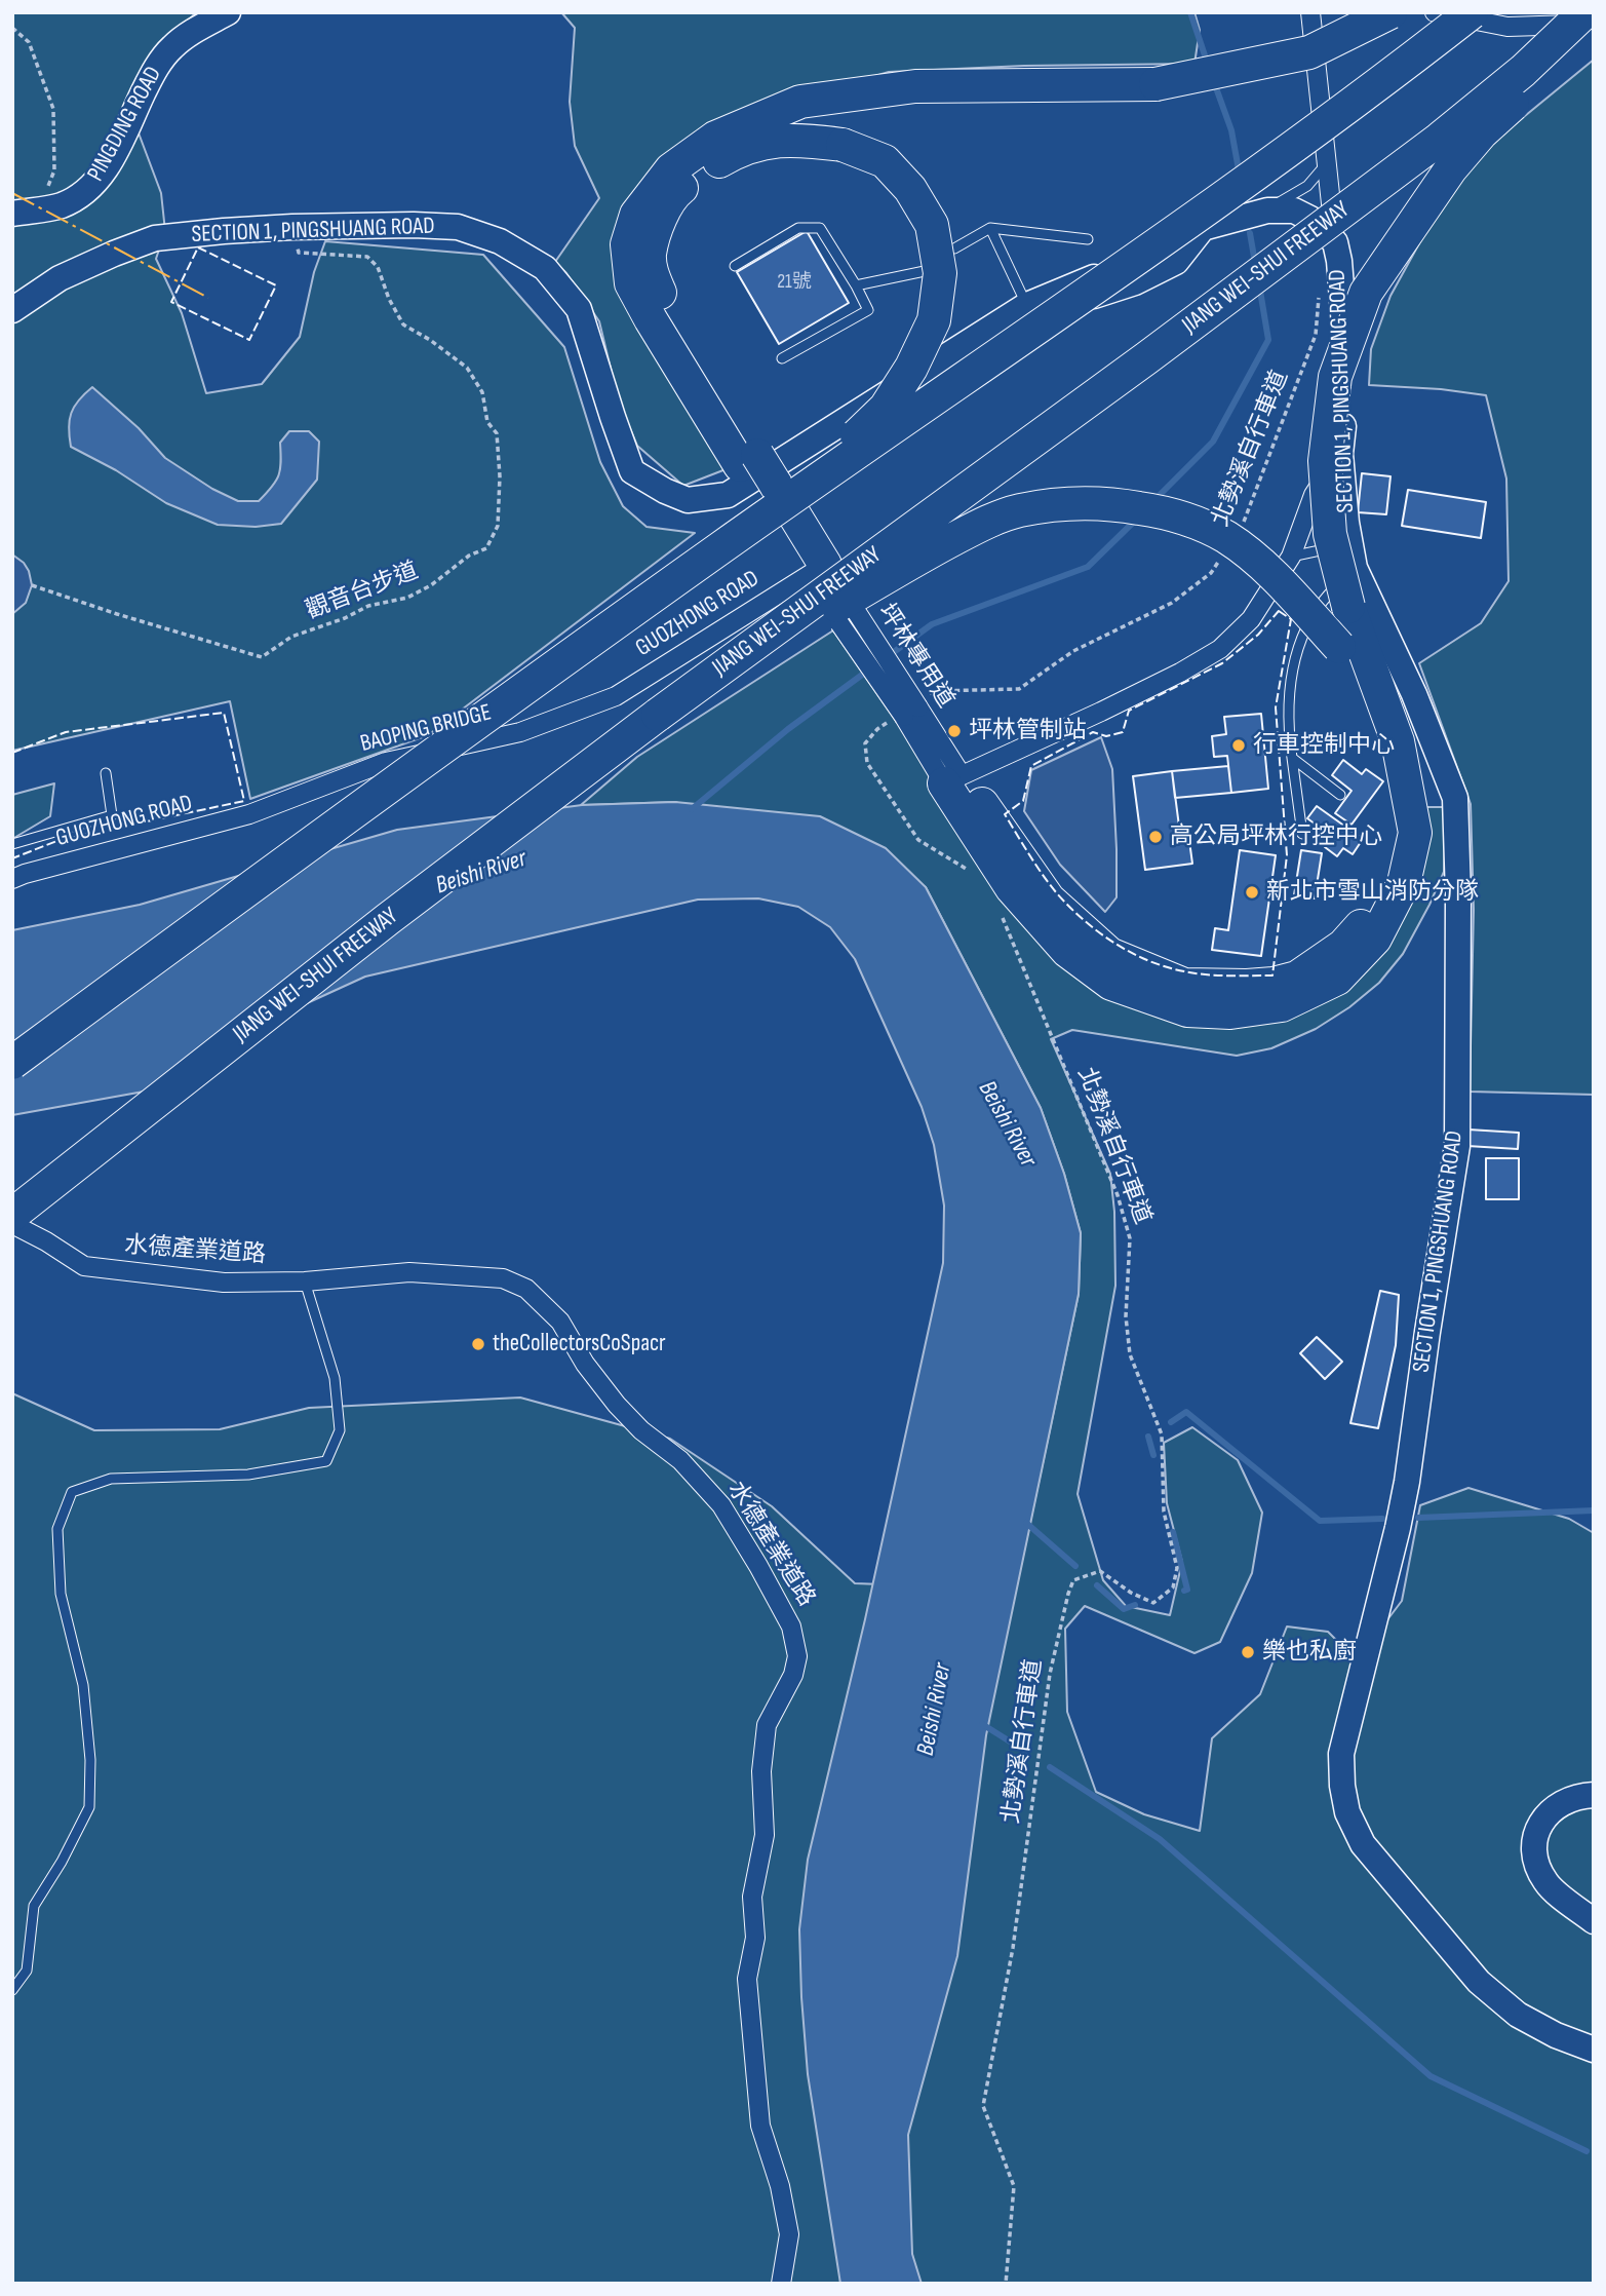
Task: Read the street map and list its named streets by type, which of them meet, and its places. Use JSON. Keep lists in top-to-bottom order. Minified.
{"streets":{"highway":["JIANG WEI-SHUI FREEWAY"],"street":["PINGDING ROAD","SECTION 1, PINGSHUANG ROAD","GUOZHONG ROAD","坪林專用道","BAOPING BRIDGE","水德產業道路"],"path":["北勢溪自行車道","觀音台步道"]},"crossings":[["SECTION 1, PINGSHUANG ROAD","觀音台步道"],["北勢溪自行車道","坪林專用道"],["GUOZHONG ROAD","坪林專用道"],["GUOZHONG ROAD","BAOPING BRIDGE"]],"water":["Beishi River"],"places":["坪林管制站","行車控制中心","高公局坪林行控中心","新北市雪山消防分隊","theCollectorsCoSpacr","樂也私廚"],"house_numbers":["21號"]}
